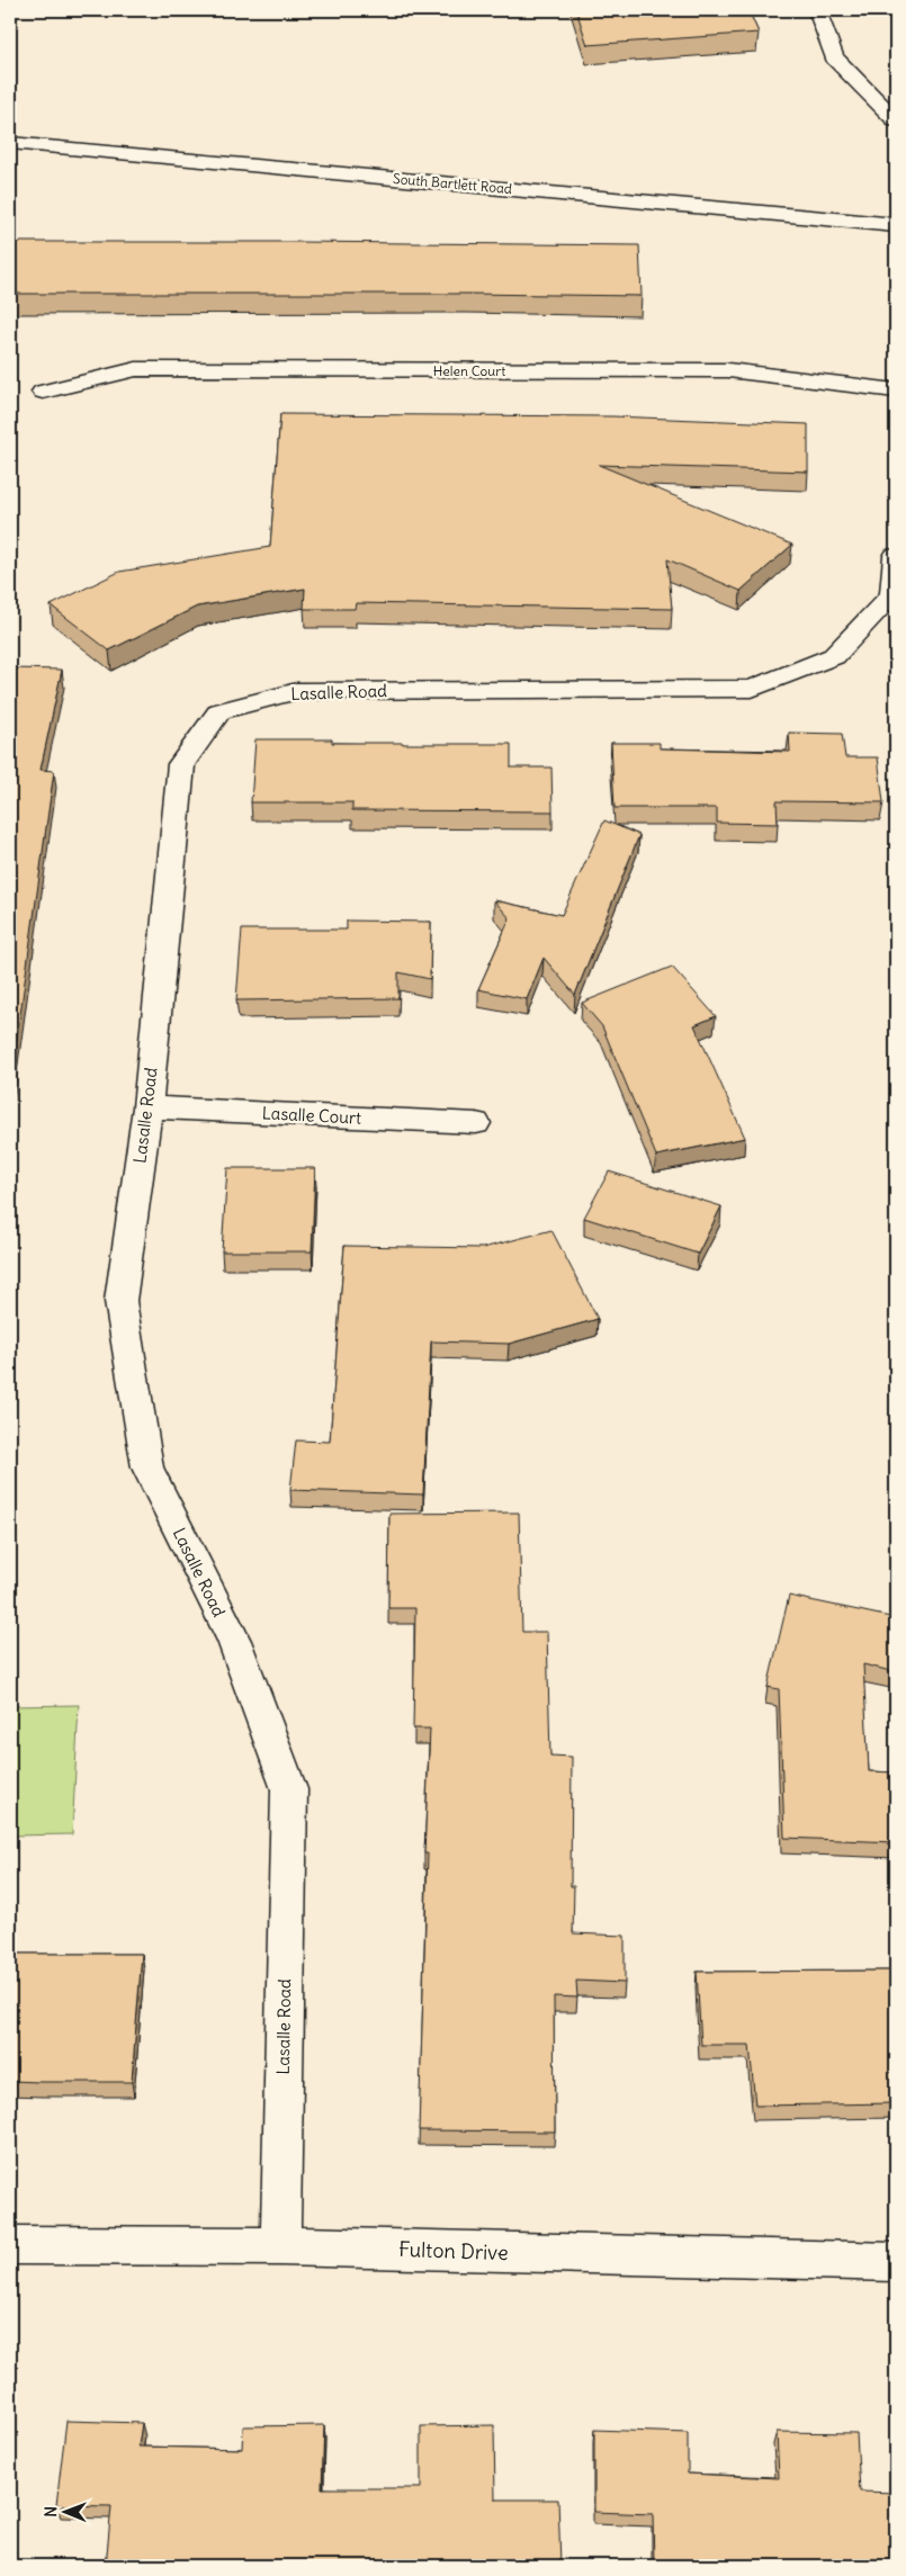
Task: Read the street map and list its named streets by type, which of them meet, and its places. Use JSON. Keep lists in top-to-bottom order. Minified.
{"streets":{"street":["South Bartlett Road","Helen Court","Lasalle Road","Lasalle Court","Fulton Drive"]},"crossings":[["Lasalle Road","Lasalle Court"],["Lasalle Road","Fulton Drive"]],"north":"left"}
